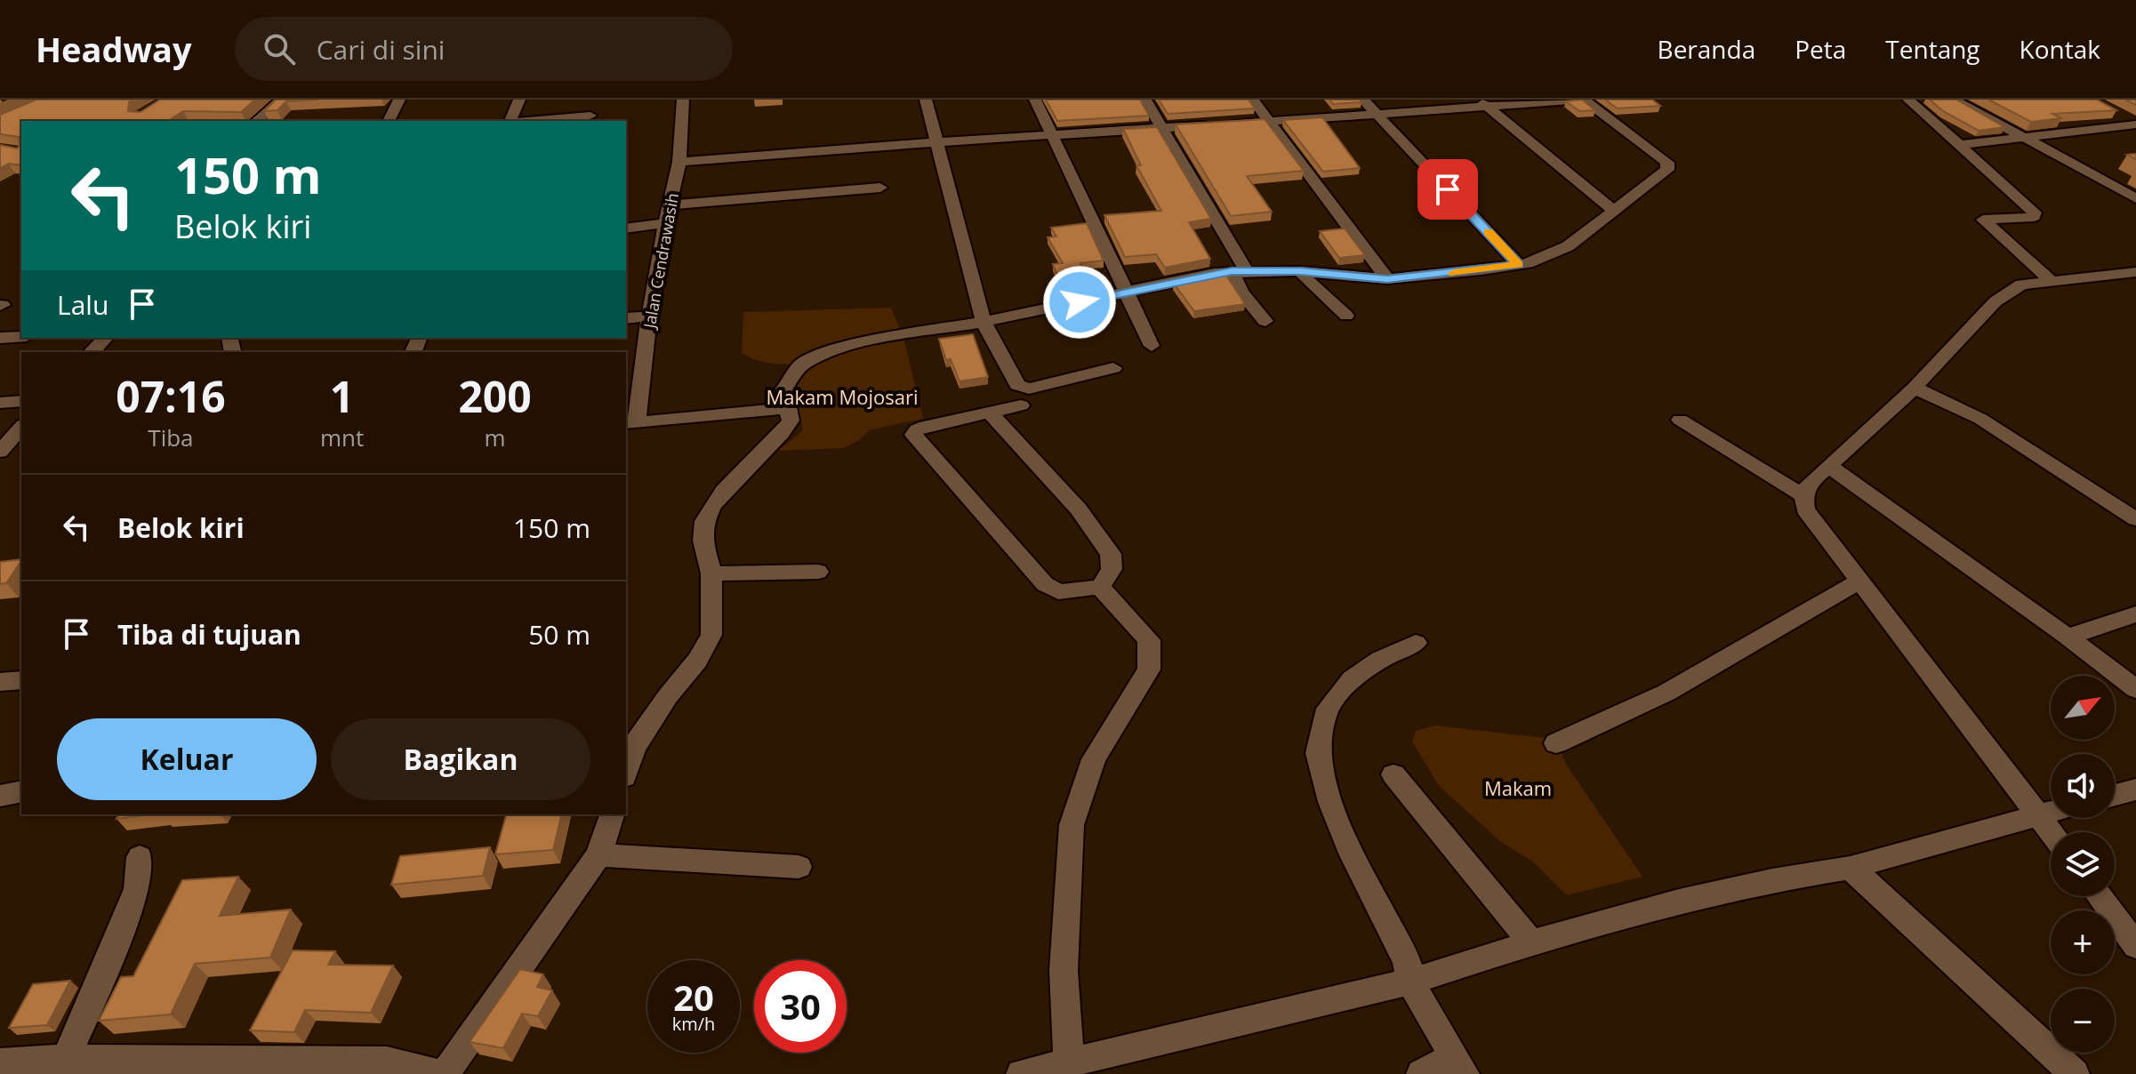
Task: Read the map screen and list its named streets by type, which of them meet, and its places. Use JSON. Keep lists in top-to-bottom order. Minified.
{"streets":{"street":["Jalan Cendrawasih"]},"parks":["Makam Mojosari","Makam"],"north":"top right","page":{"header":"Headway","search":"Cari di sini","nav":["Beranda","Peta","Tentang","Kontak"],"turn":["150 m","Belok kiri"],"then":"Lalu","eta":["07:16","Tiba","1","mnt","200","m"],"list":[{"name":"Belok kiri","value":"150 m"},{"name":"Tiba di tujuan","value":"50 m"}],"map_buttons":["+","−"],"buttons":["Keluar","Bagikan"],"speed":"20 km/h","limit":"30"}}
